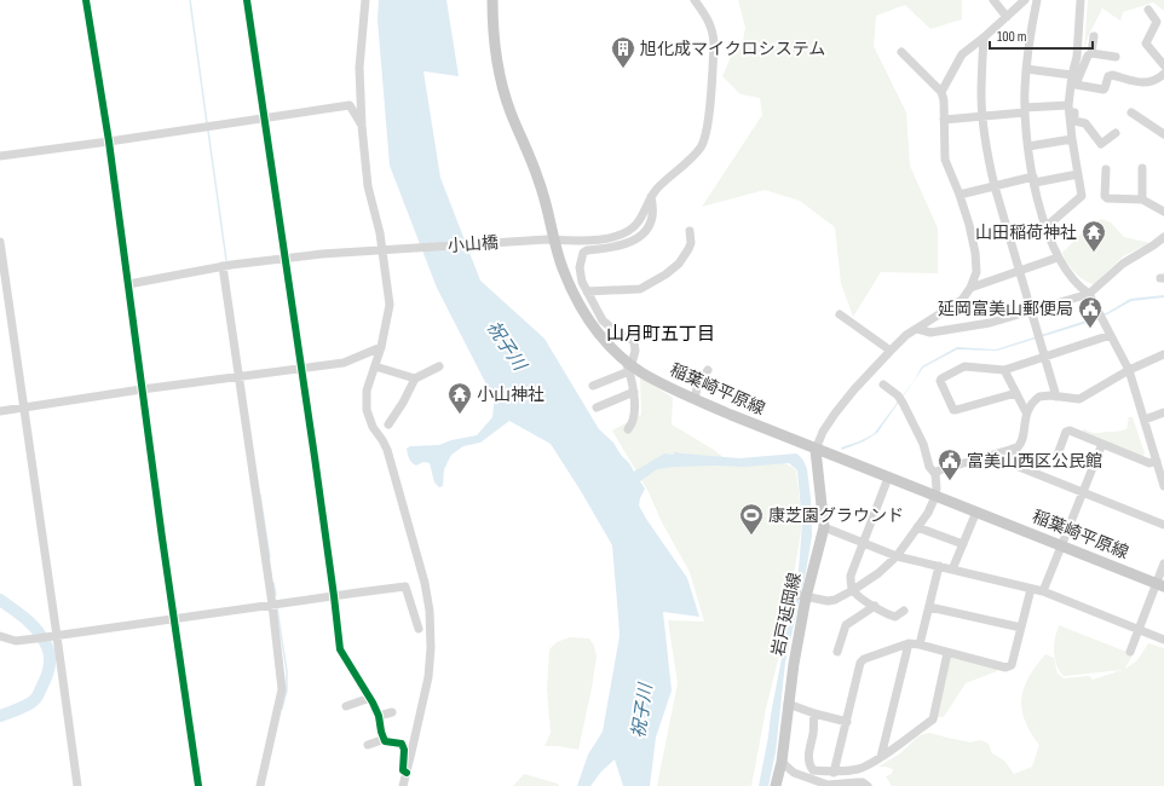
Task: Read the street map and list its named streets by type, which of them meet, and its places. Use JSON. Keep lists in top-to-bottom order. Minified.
{"streets":{"main road":["稲葉崎平原線","岩戸延岡線"],"street":["小山橋"]},"crossings":[["小山橋","稲葉崎平原線"],["稲葉崎平原線","岩戸延岡線"]],"districts":["山月町五丁目"],"water":["祝子川"],"places":{"building":["旭化成マイクロシステム"],"temple":["山田稲荷神社","小山神社"],"public building":["延岡富美山郵便局","富美山西区公民館"],"sports":["康芝園グラウンド"]},"scale_bar":"100 m"}
